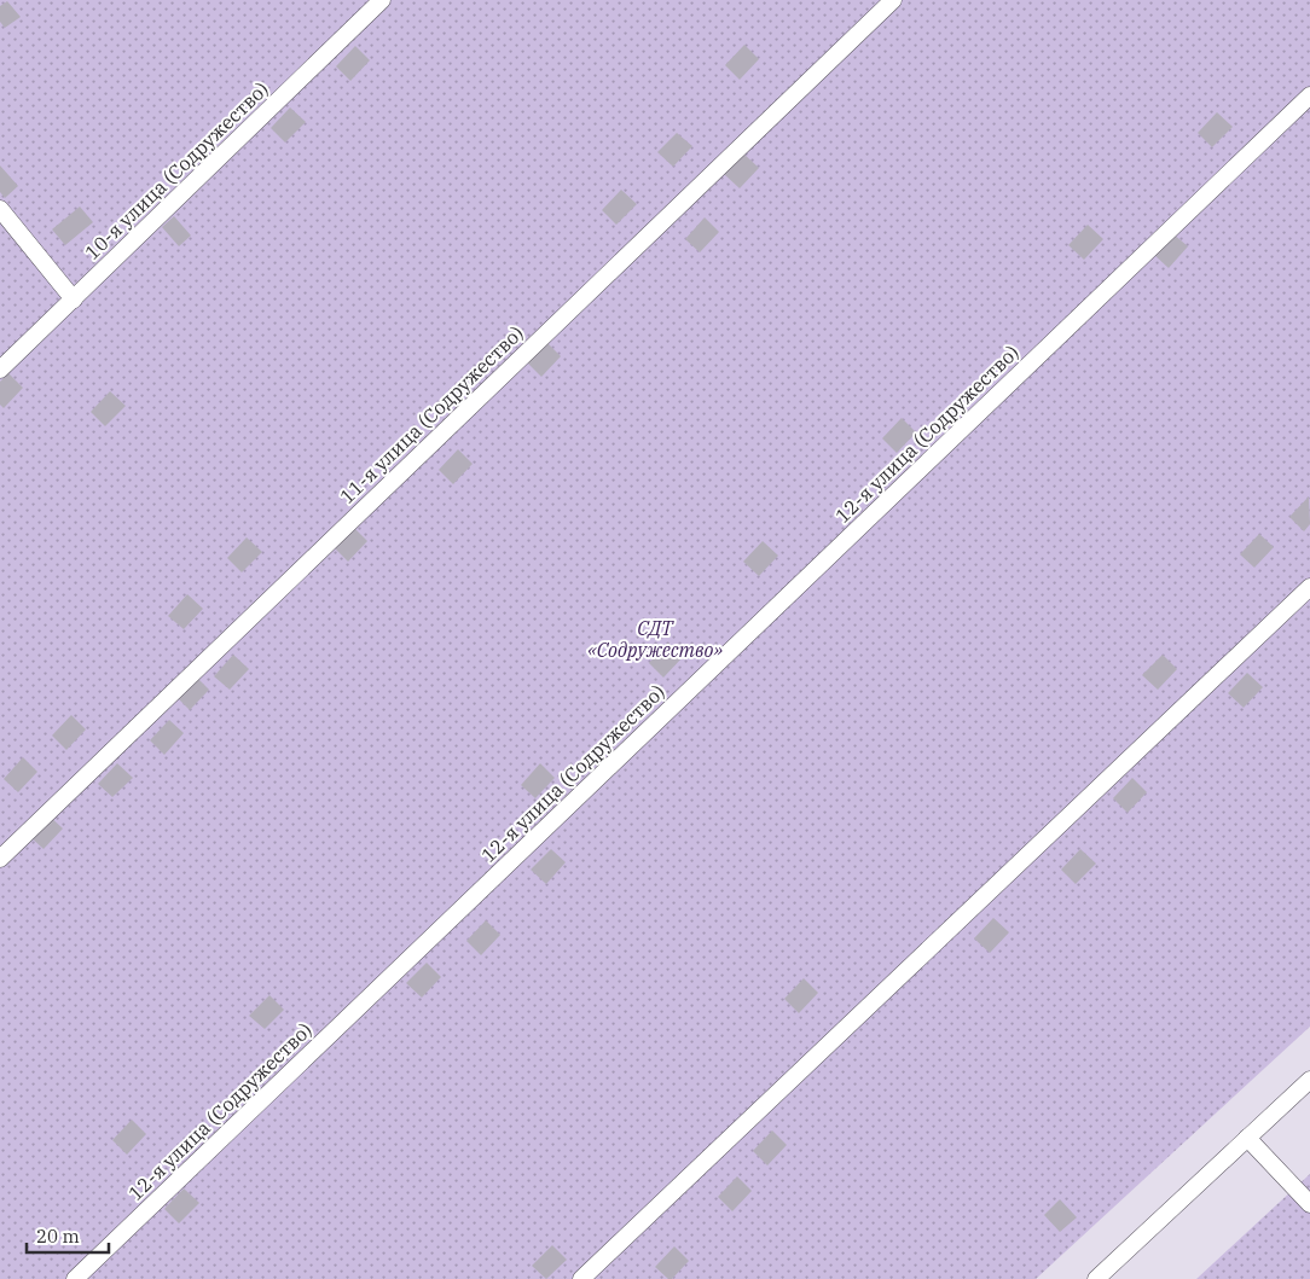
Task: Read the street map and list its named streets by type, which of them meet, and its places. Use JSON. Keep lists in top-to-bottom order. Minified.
{"streets":{"lane":["10-я улица (Содружество)","11-я улица (Содружество)","12-я улица (Содружество)"]},"parks":["СДТ «Содружество»"],"scale_bar":"20 m"}
